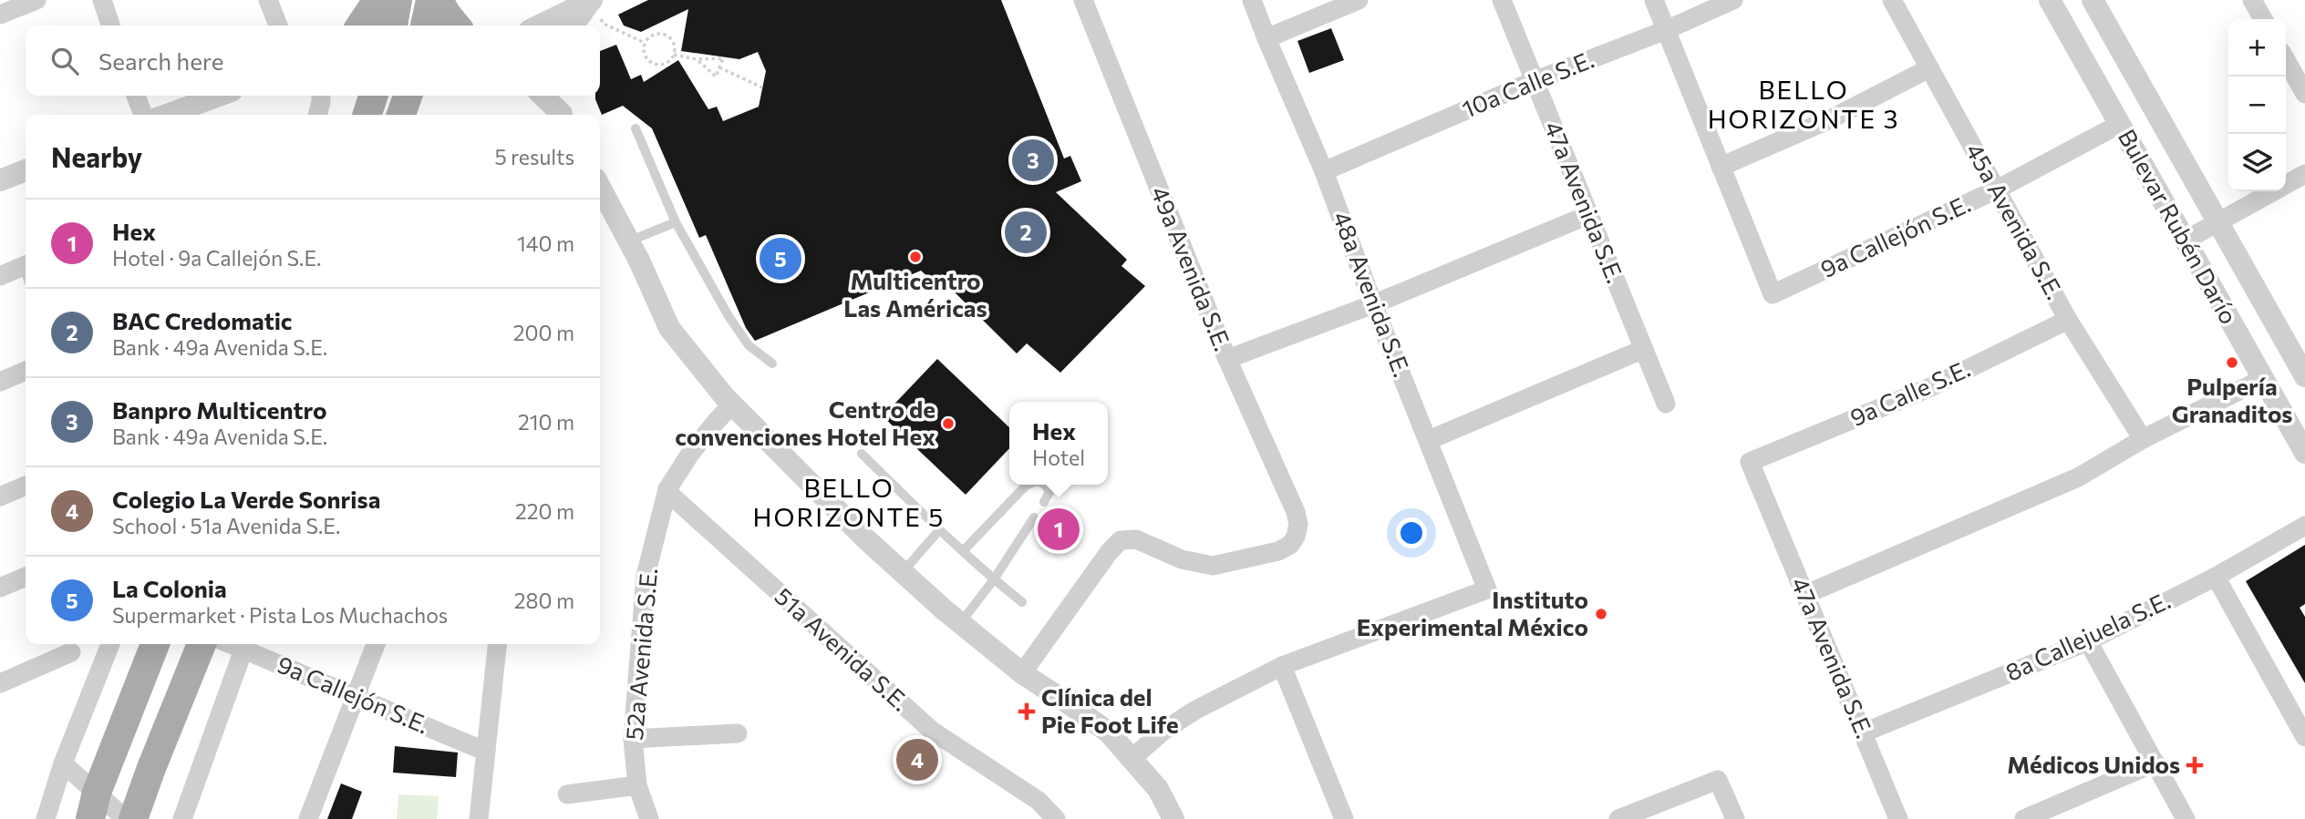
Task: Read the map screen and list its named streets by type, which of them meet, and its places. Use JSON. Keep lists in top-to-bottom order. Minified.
{"streets":{"street":["10a Calle S.E.","47a Avenida S.E.","45a Avenida S.E.","Bulevar Rubén Darío","9a Callejón S.E.","49a Avenida S.E.","48a Avenida S.E.","9a Calle S.E.","8a Callejuela S.E.","51a Avenida S.E.","52a Avenida S.E."]},"crossings":[["10a Calle S.E.","47a Avenida S.E."],["10a Calle S.E.","48a Avenida S.E."],["47a Avenida S.E.","9a Calle S.E."],["47a Avenida S.E.","8a Callejuela S.E."],["45a Avenida S.E.","9a Callejón S.E."],["45a Avenida S.E.","9a Calle S.E."],["Bulevar Rubén Darío","9a Callejón S.E."],["51a Avenida S.E.","52a Avenida S.E."]],"districts":["BELLO HORIZONTE 3","BELLO HORIZONTE 5"],"places":{"other":["Multicentro Las Américas","Pulpería Granaditos","Centro de convenciones Hotel Hex","Instituto Experimental México"],"health":["Clínica del Pie Foot Life","Médicos Unidos"]},"page":{"map_buttons":["+","−"],"search":"Search here","heading":["Nearby","5 results"],"pins":["3","2","5","1","4"],"list":[{"mark":"1","name":"Hex","note":"Hotel · 9a Callejón S.E.","value":"140 m"},{"mark":"2","name":"BAC Credomatic","note":"Bank · 49a Avenida S.E.","value":"200 m"},{"mark":"3","name":"Banpro Multicentro","note":"Bank · 49a Avenida S.E.","value":"210 m"},{"mark":"4","name":"Colegio La Verde Sonrisa","note":"School · 51a Avenida S.E.","value":"220 m"},{"mark":"5","name":"La Colonia","note":"Supermarket · Pista Los Muchachos","value":"280 m"}],"popup":["Hex","Hotel"]}}
